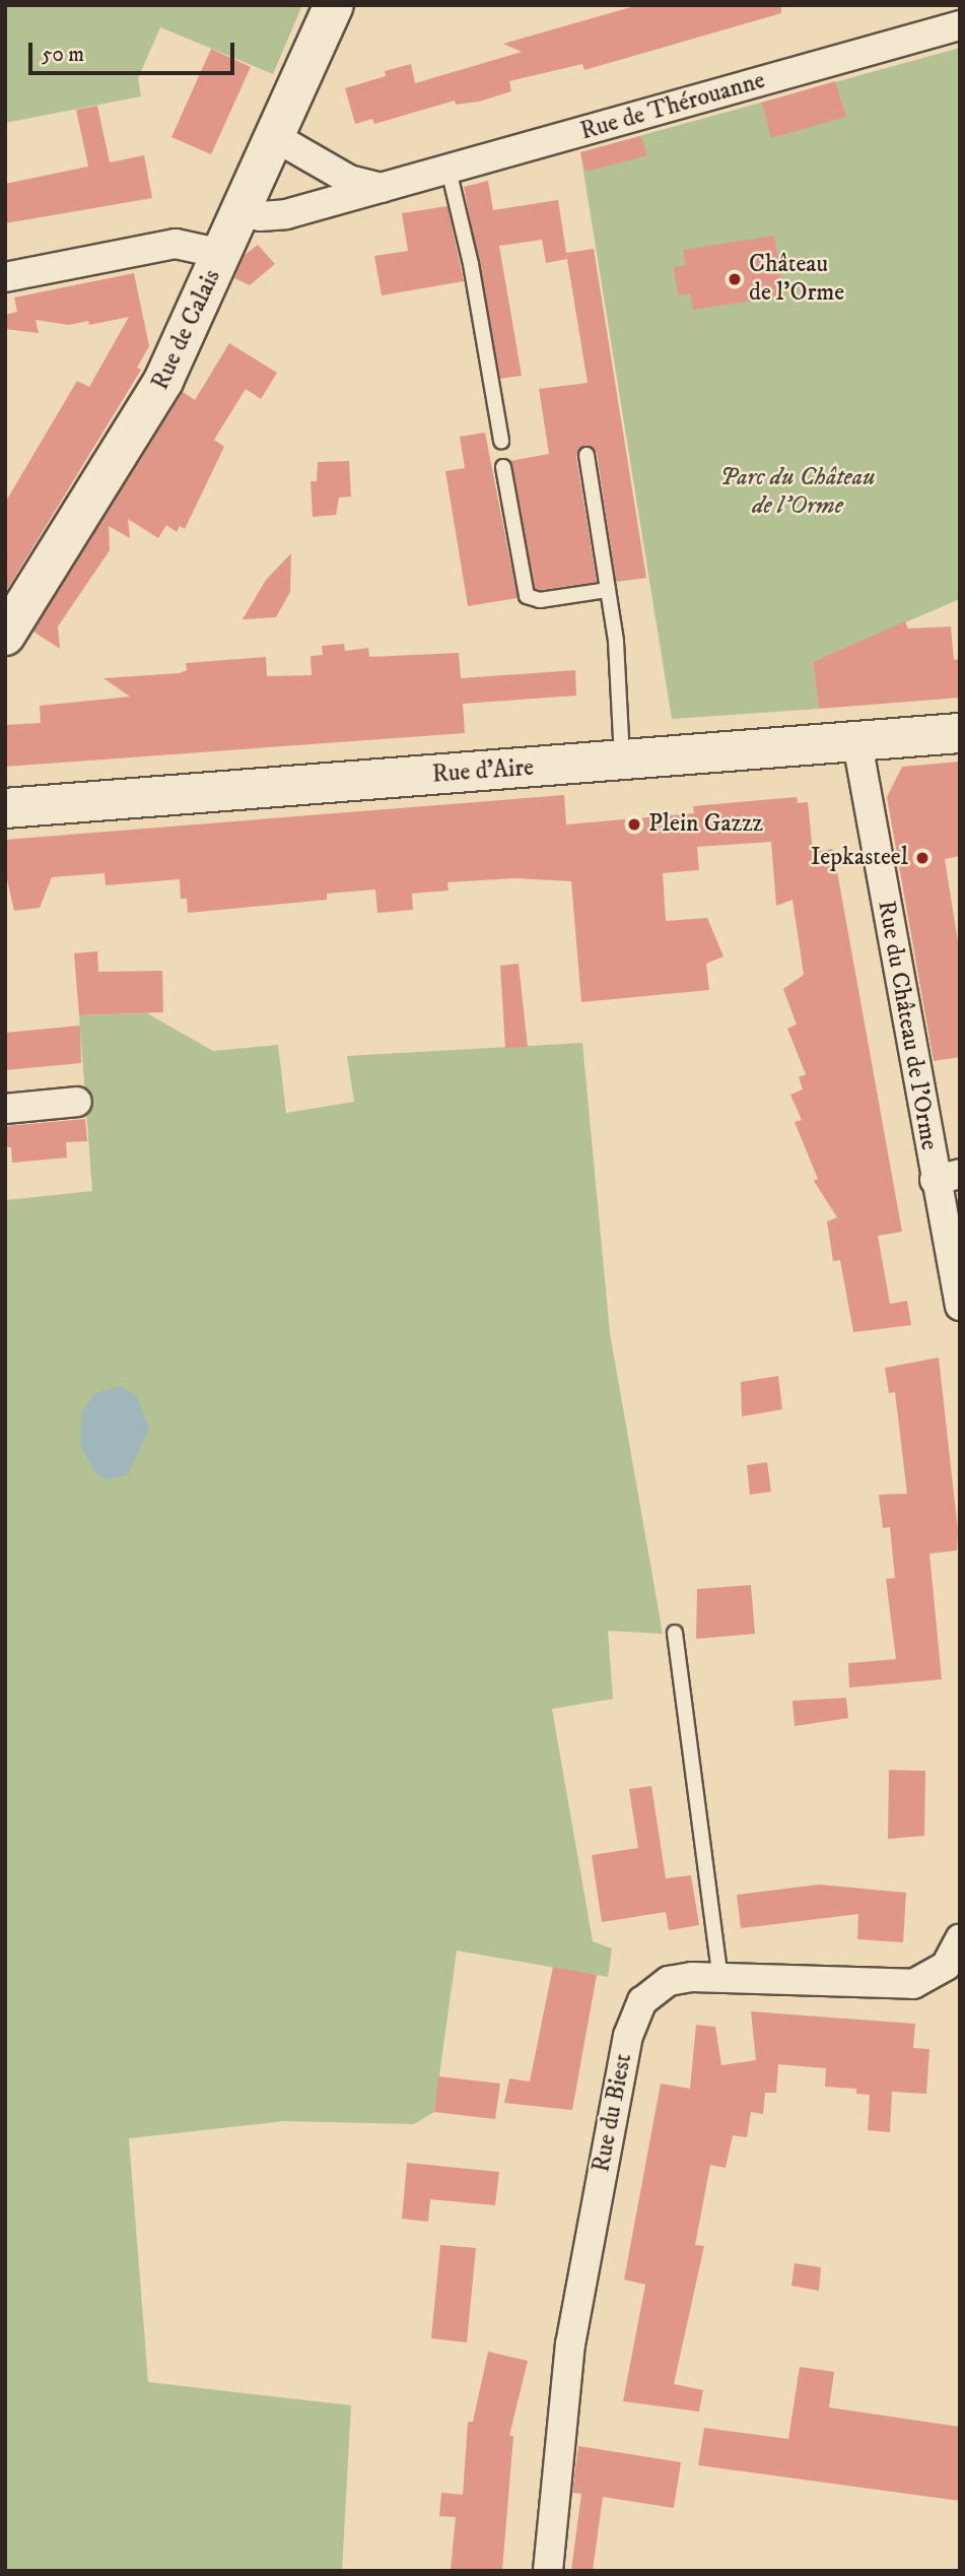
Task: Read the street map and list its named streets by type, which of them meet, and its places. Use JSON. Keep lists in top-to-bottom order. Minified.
{"streets":{"main road":["Rue de Calais","Rue d'Aire"],"street":["Rue de Thérouanne","Rue du Château de l'Orme","Rue du Biest"]},"crossings":[["Rue de Thérouanne","Rue de Calais"],["Rue d'Aire","Rue du Château de l'Orme"]],"parks":["Parc du Château de l'Orme"],"places":["Château de l'Orme","Plein Gazzz","Iepkasteel"],"scale_bar":"50 m"}
